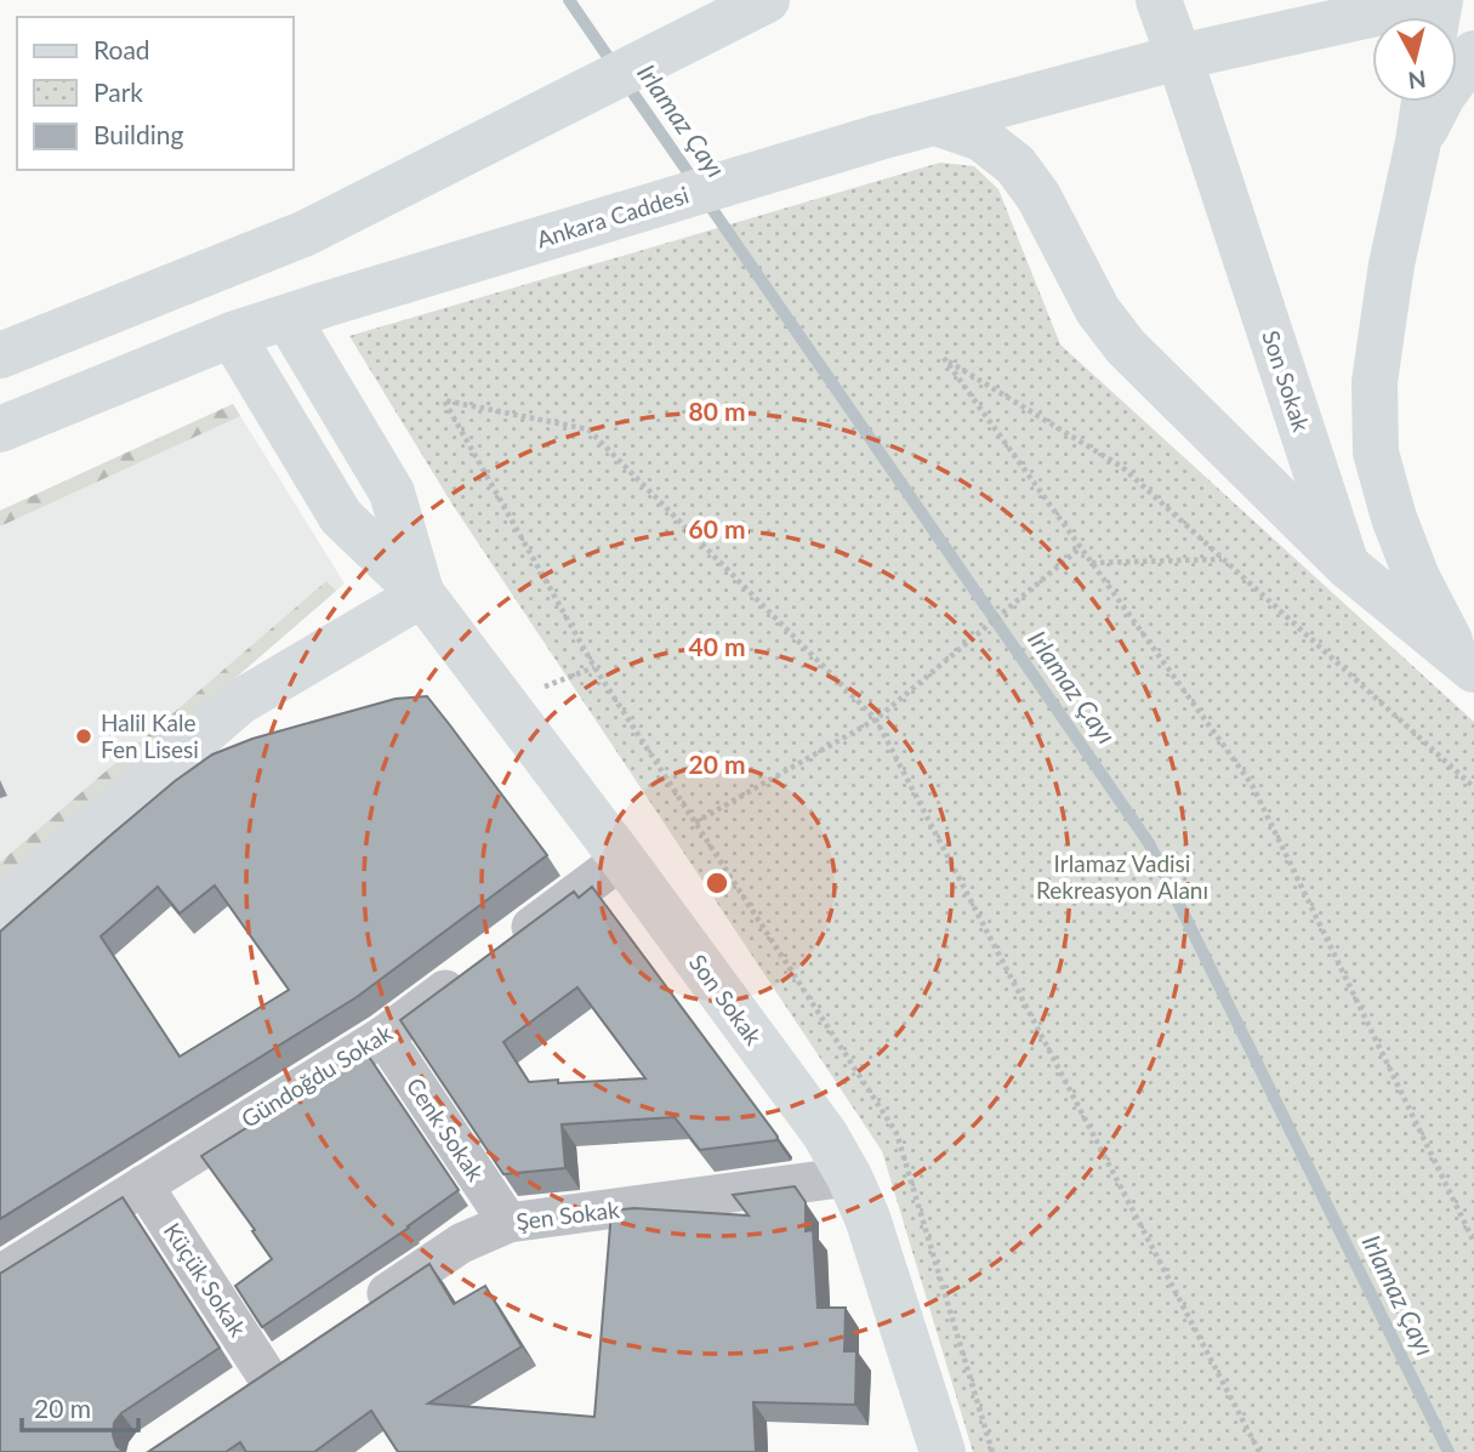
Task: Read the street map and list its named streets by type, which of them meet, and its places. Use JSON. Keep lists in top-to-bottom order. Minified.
{"streets":{"main road":["Ankara Caddesi","Son Sokak"],"street":["Gündoğdu Sokak","Cenk Sokak","Şen Sokak","Küçük Sokak"]},"crossings":[["Ankara Caddesi","Son Sokak"],["Son Sokak","Gündoğdu Sokak"],["Son Sokak","Şen Sokak"],["Gündoğdu Sokak","Cenk Sokak"],["Gündoğdu Sokak","Küçük Sokak"],["Cenk Sokak","Şen Sokak"]],"water":["Irlamaz Çayı"],"parks":["Irlamaz Vadisi Rekreasyon Alanı"],"places":["Halil Kale Fen Lisesi"],"legend":["Road","Park","Building"],"scale_bar":"20 m","north":"bottom","rings":["80 m","60 m","40 m","20 m"]}
